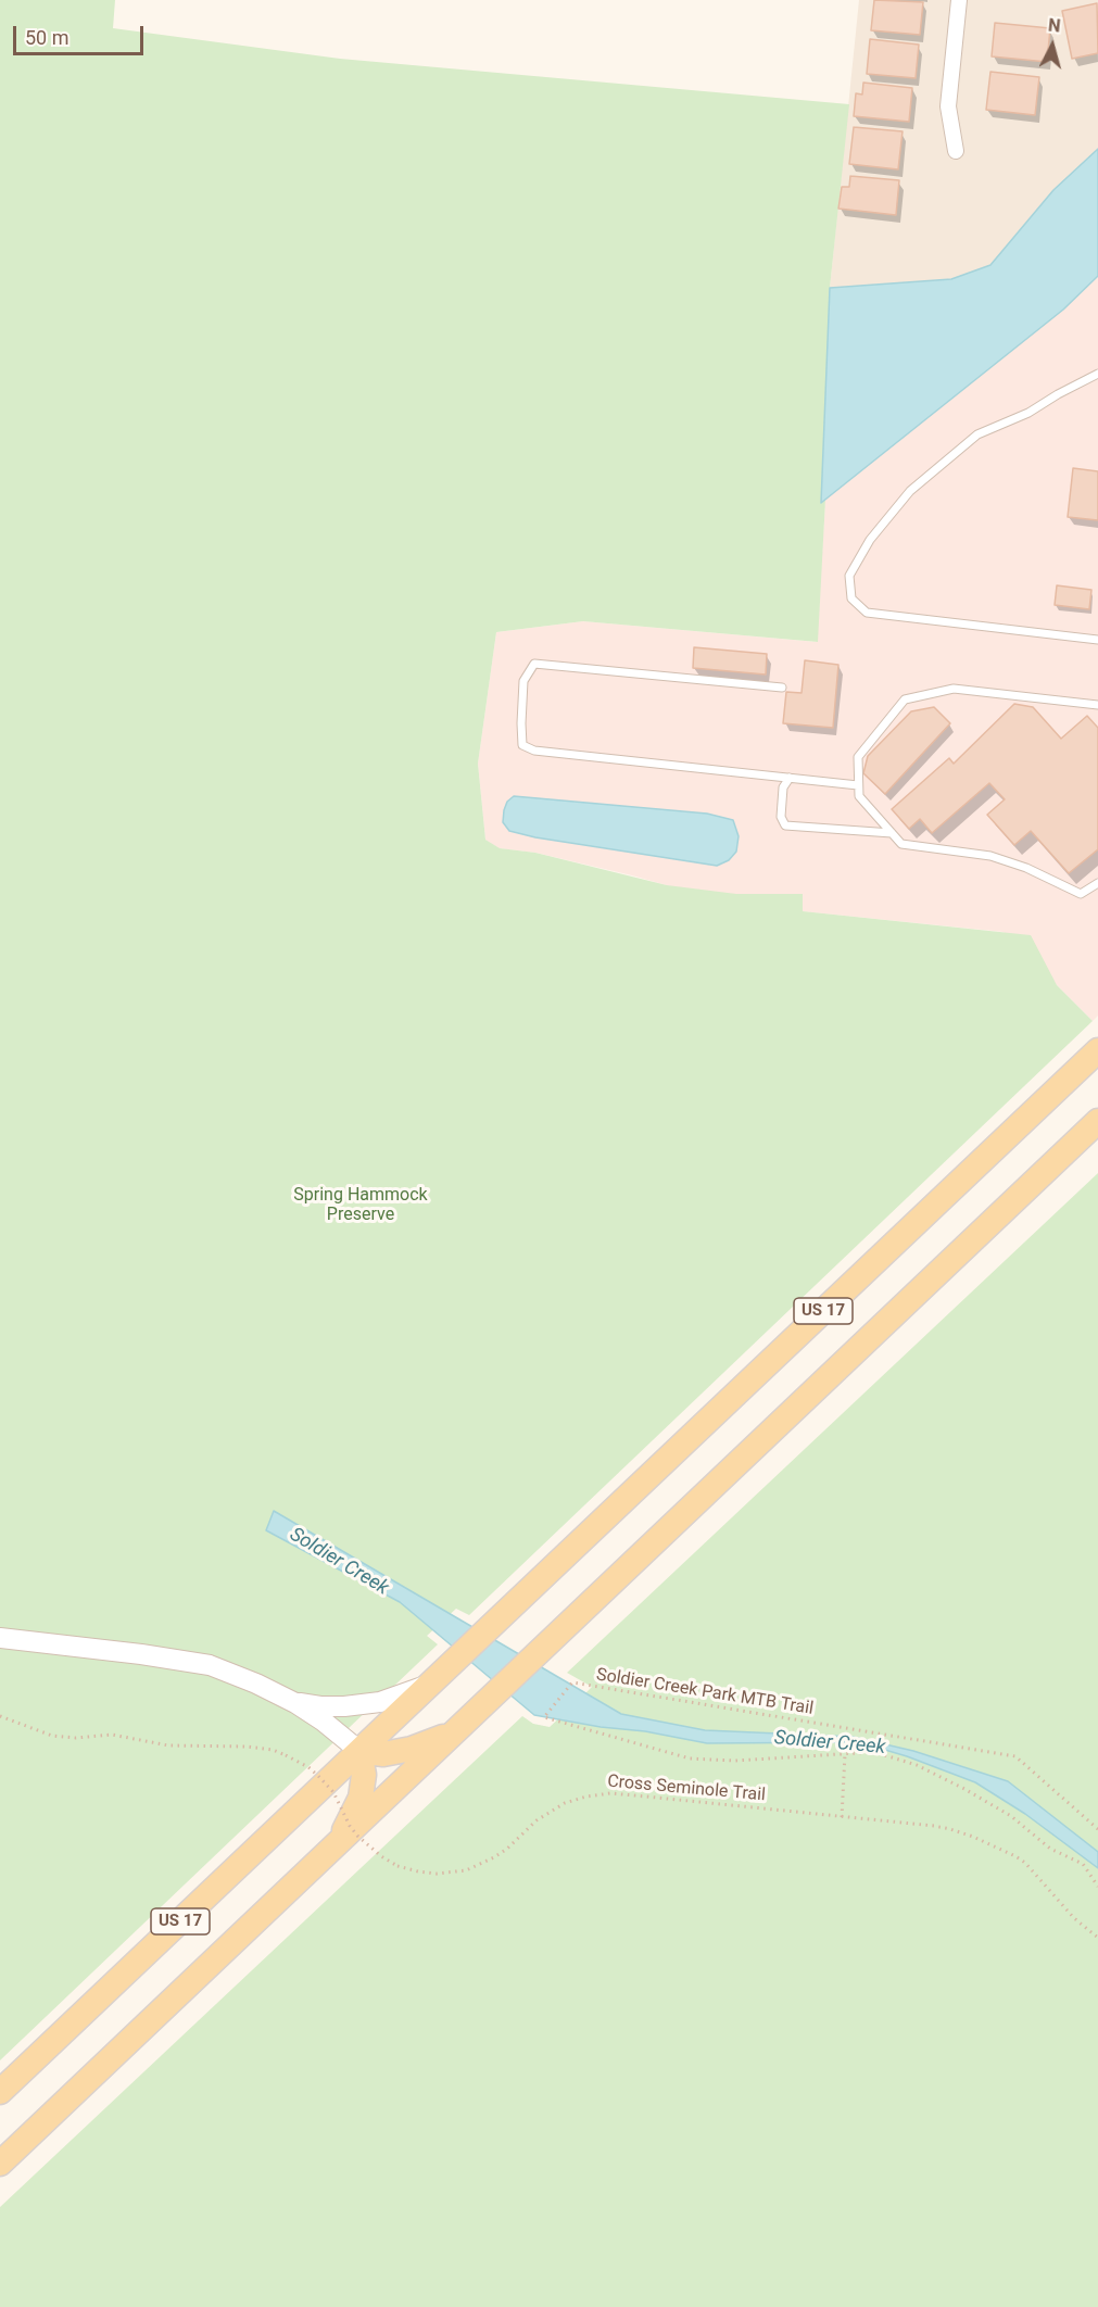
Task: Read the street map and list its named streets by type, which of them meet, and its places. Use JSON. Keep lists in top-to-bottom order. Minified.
{"streets":{"main road":["US 17"],"path":["Soldier Creek Park MTB Trail","Cross Seminole Trail"]},"water":["Soldier Creek"],"parks":["Spring Hammock Preserve"],"scale_bar":"50 m","north":"top"}
